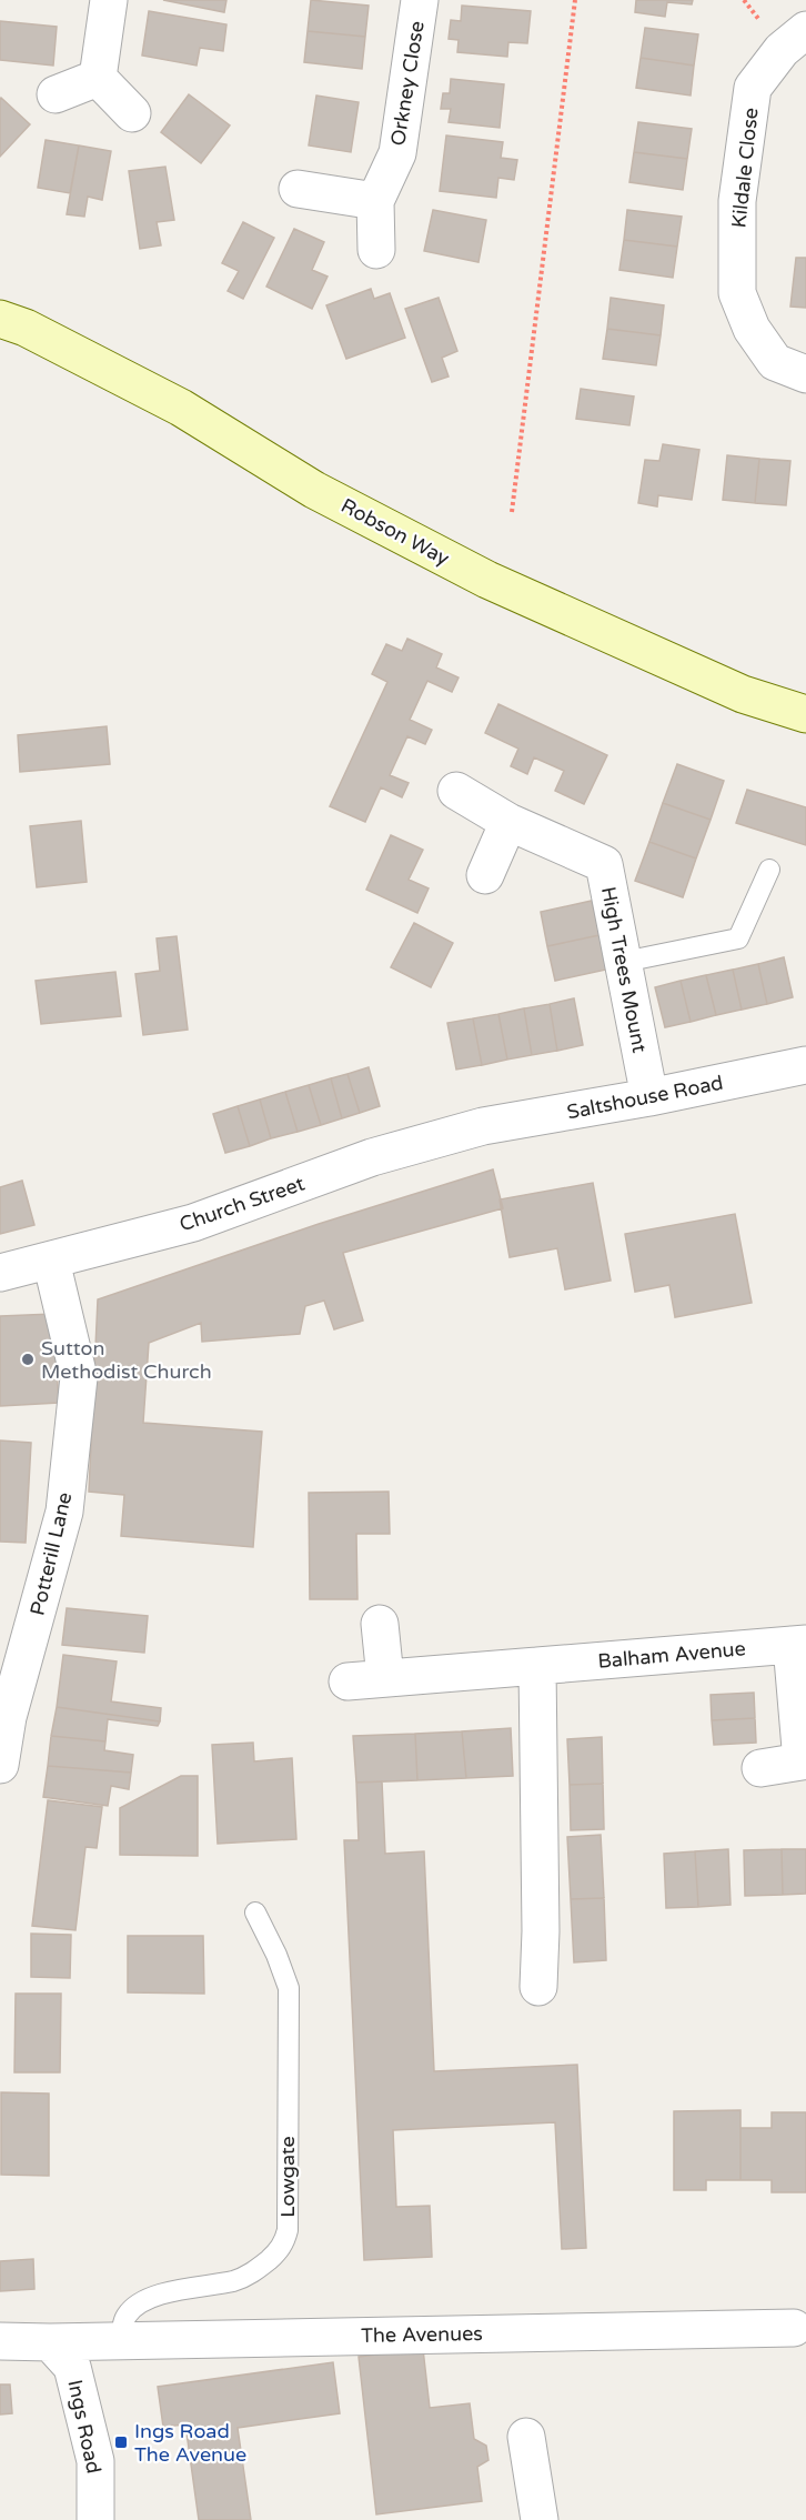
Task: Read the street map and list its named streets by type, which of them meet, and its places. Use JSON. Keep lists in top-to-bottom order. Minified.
{"streets":{"main road":["Robson Way"],"street":["Orkney Close","Kildale Close","High Trees Mount","Saltshouse Road","Church Street","Potterill Lane","Balham Avenue","The Avenues","Ings Road"],"lane":["Lowgate"]},"crossings":[["High Trees Mount","Saltshouse Road"],["Saltshouse Road","Church Street"],["Church Street","Potterill Lane"],["Lowgate","The Avenues"],["The Avenues","Ings Road"]],"places":{"other":["Sutton Methodist Church"],"transit":["Ings Road The Avenue"]}}
